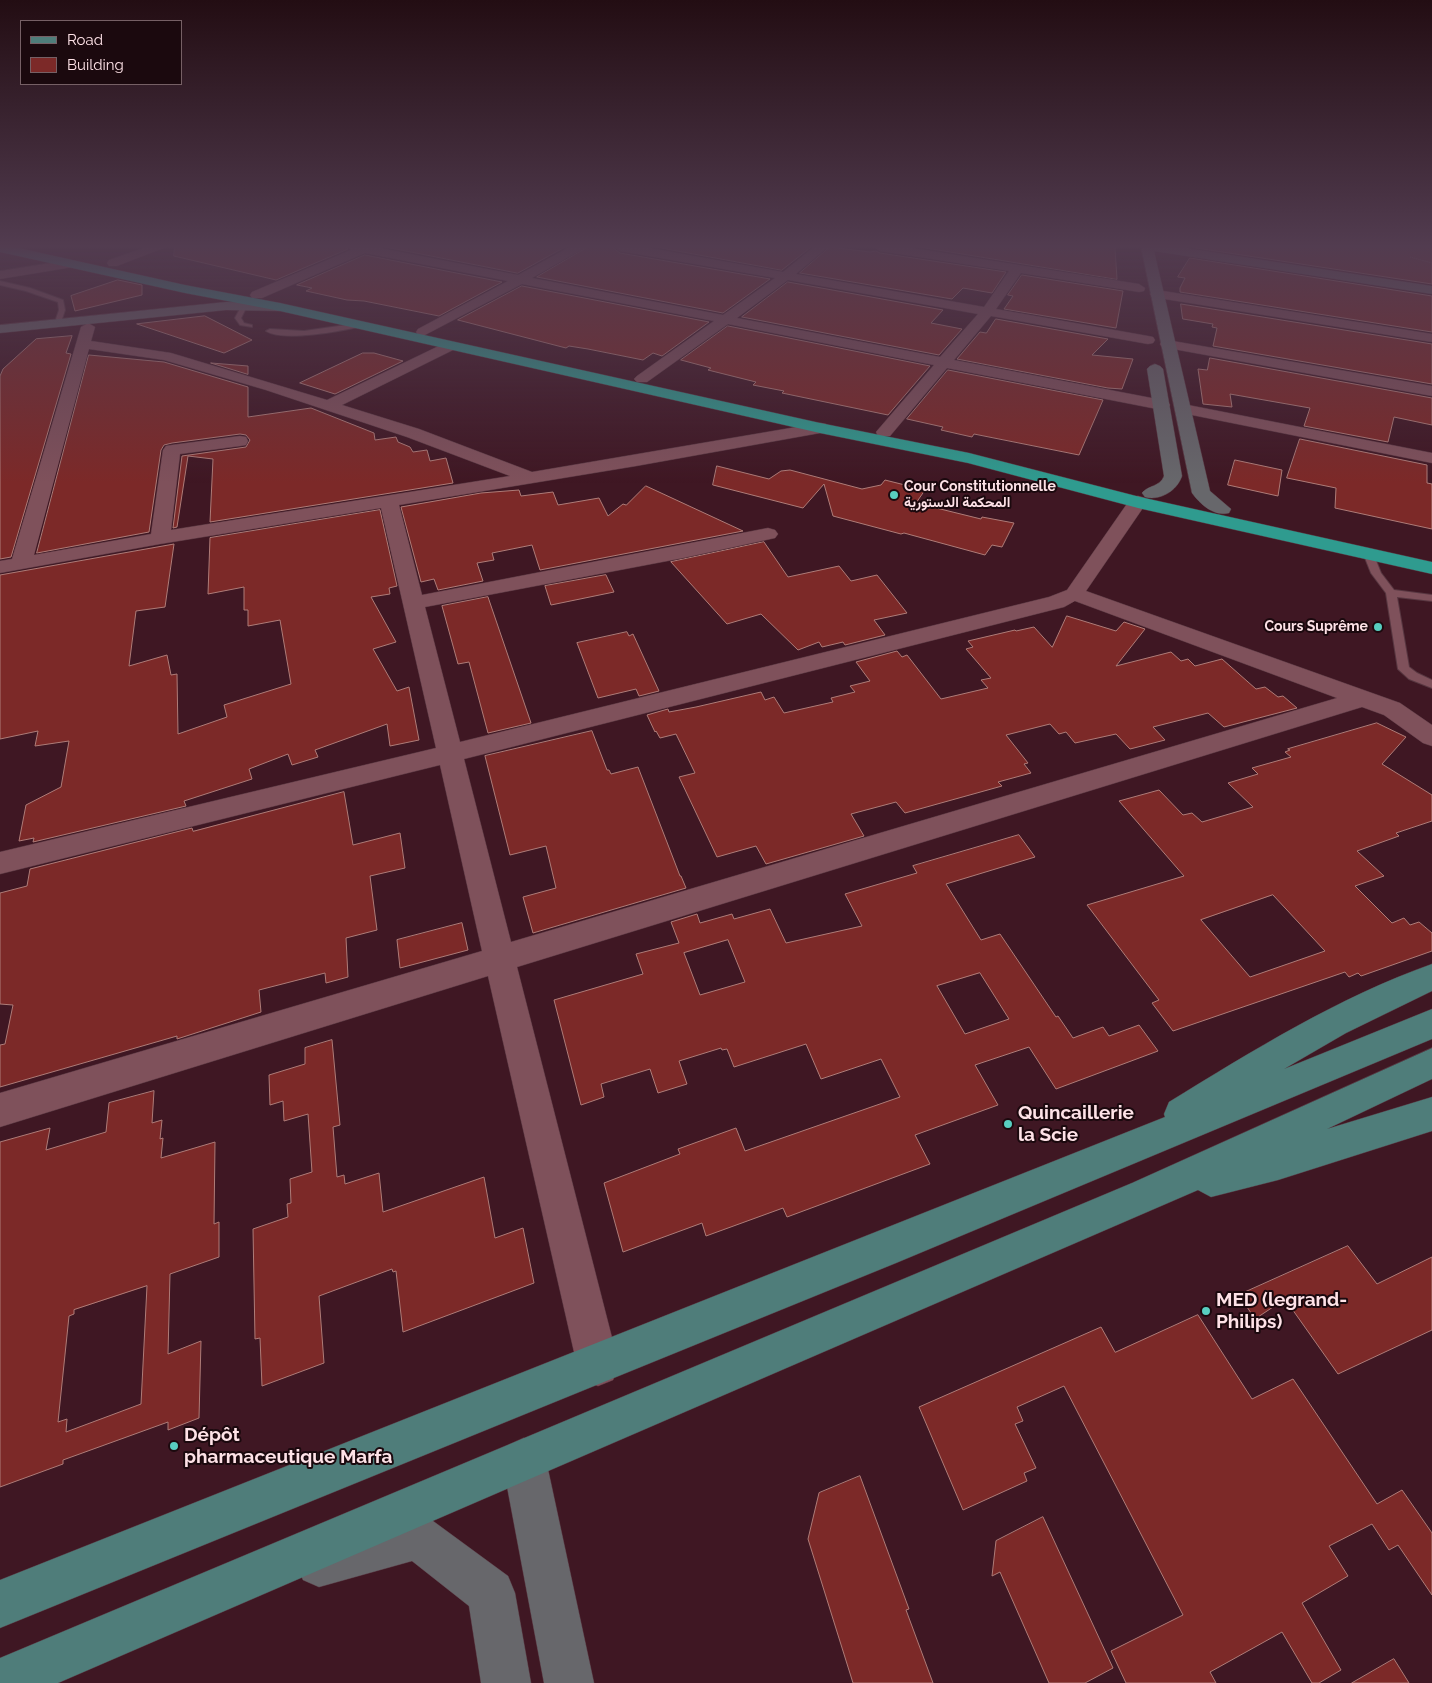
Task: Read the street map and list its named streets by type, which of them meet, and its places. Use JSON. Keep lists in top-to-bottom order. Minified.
{"places":["Cour Constitutionnelle المحكمة الدستورية","Cours Suprême","Quincaillerie la Scie","MED (legrand- Philips)","Dépôt pharmaceutique Marfa"],"legend":["Road","Building"]}
